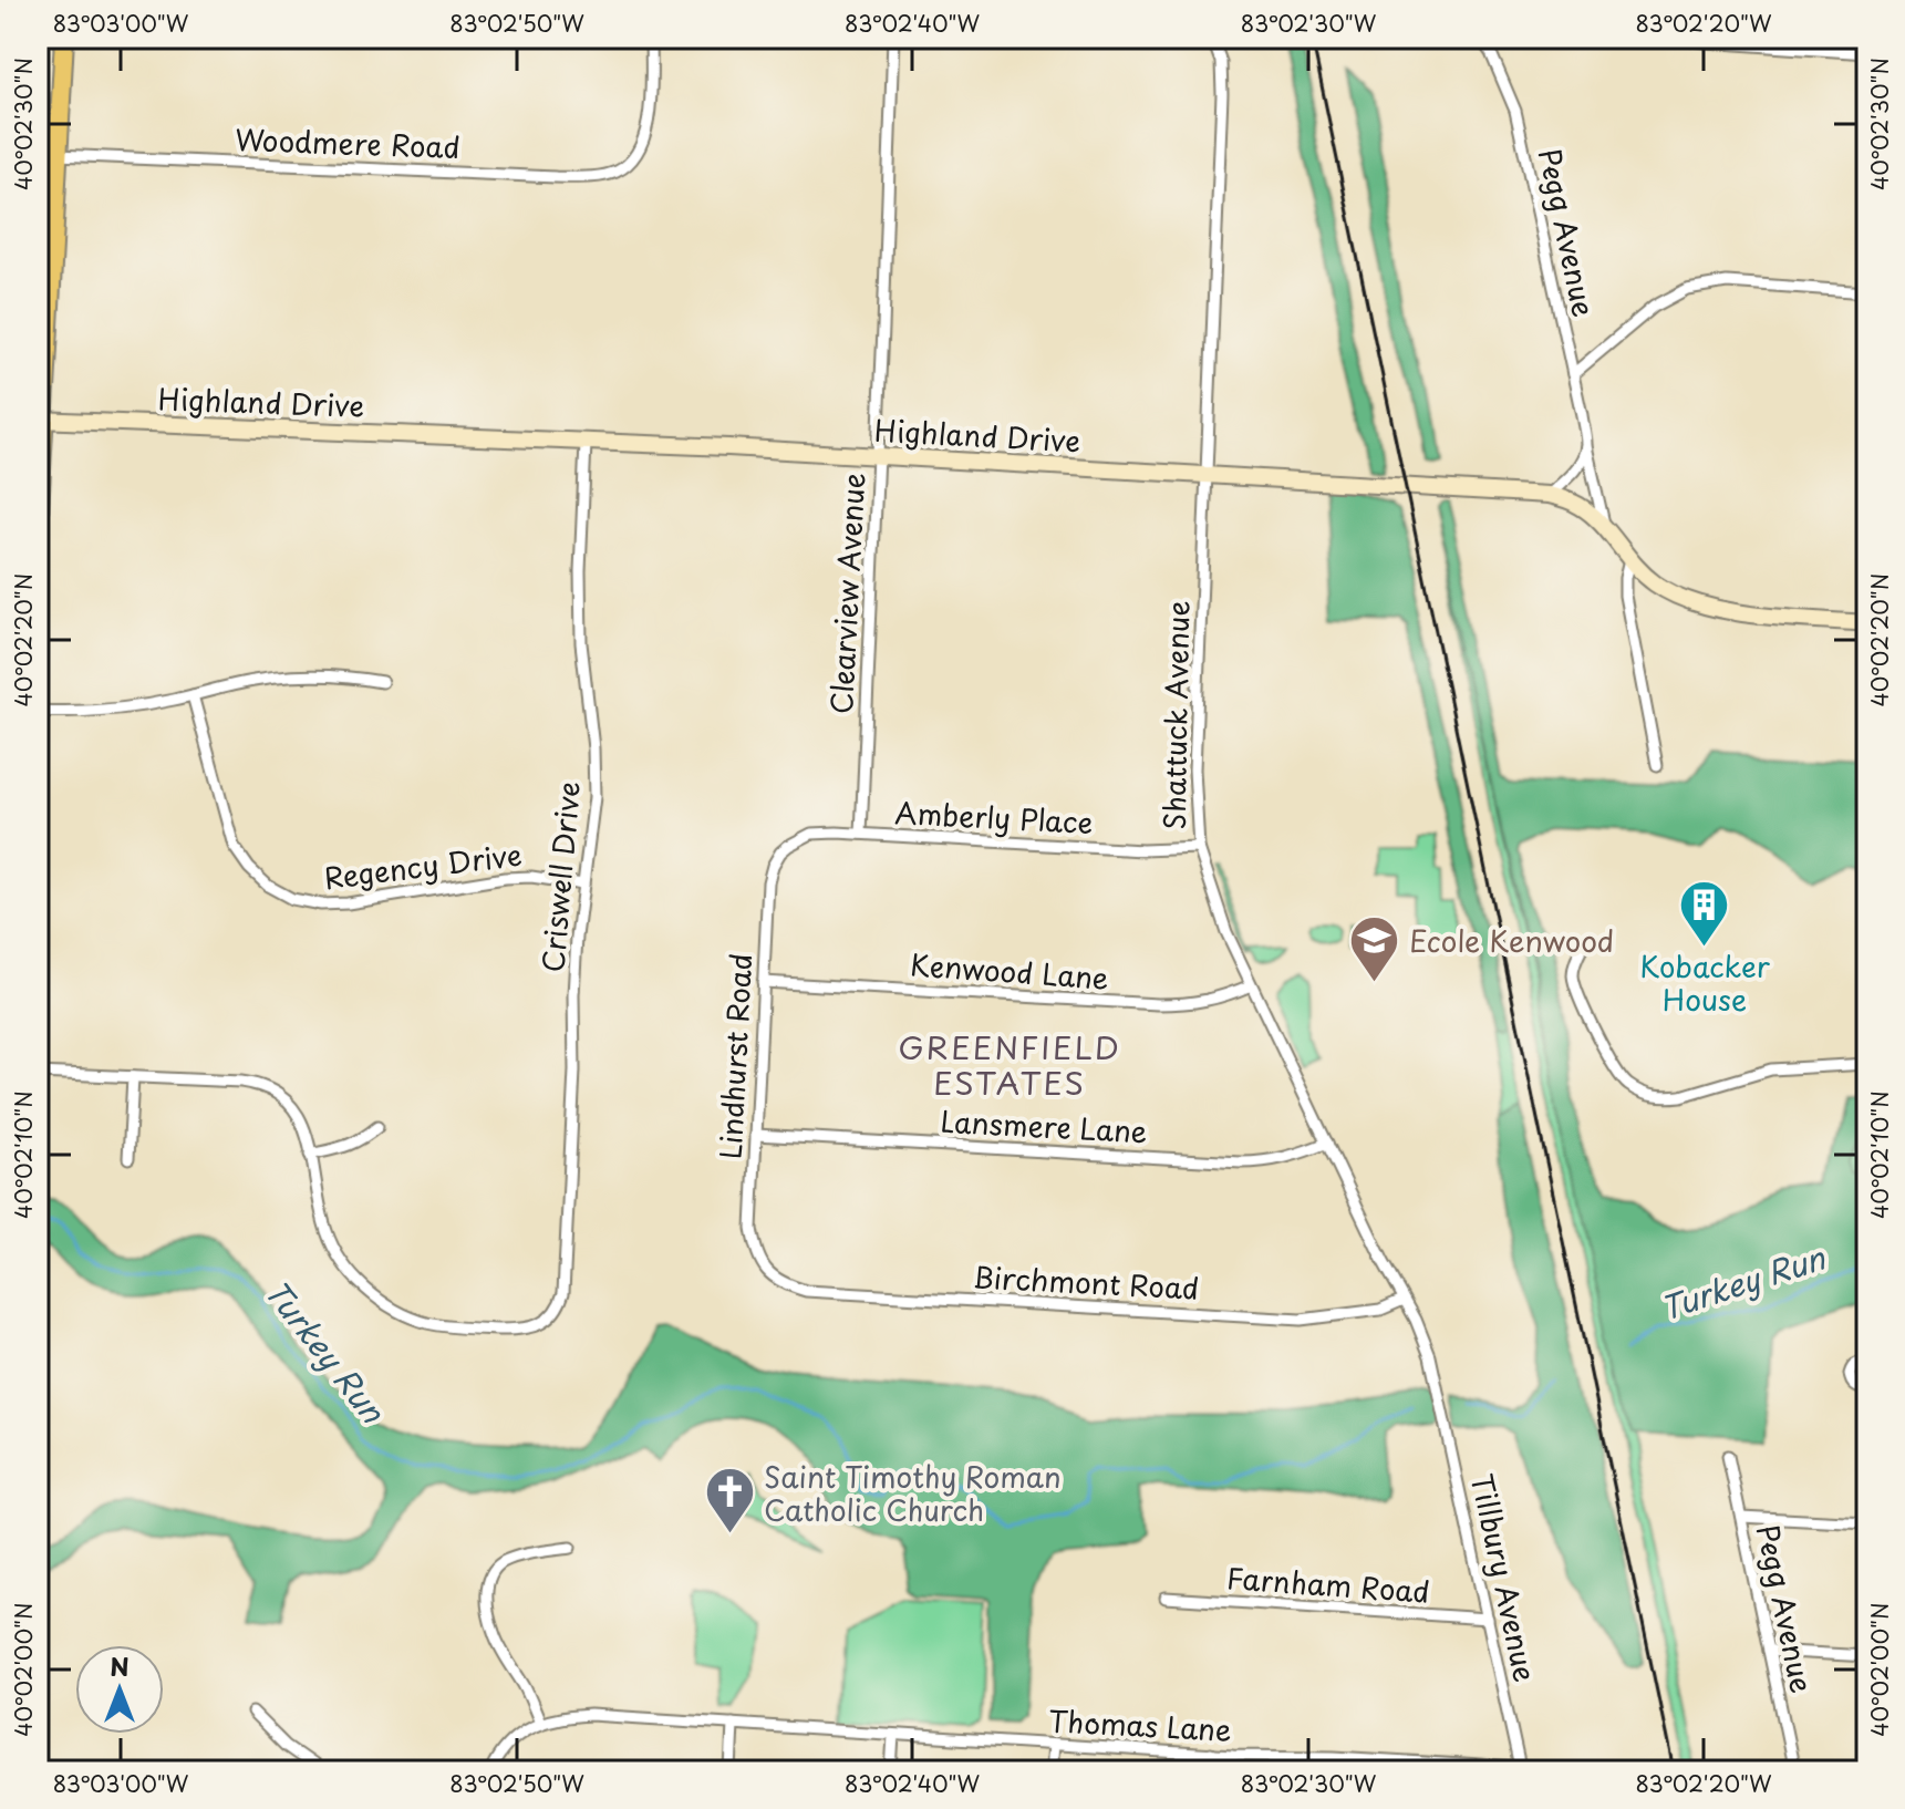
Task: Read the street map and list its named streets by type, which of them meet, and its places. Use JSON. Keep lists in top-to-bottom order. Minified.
{"streets":{"street":["Woodmere Road","Pegg Avenue","Highland Drive","Clearview Avenue","Shattuck Avenue","Amberly Place","Regency Drive","Criswell Drive","Kenwood Lane","Lindhurst Road","Lansmere Lane","Birchmont Road","Tillbury Avenue","Farnham Road","Thomas Lane"]},"crossings":[["Pegg Avenue","Highland Drive"],["Highland Drive","Clearview Avenue"],["Highland Drive","Shattuck Avenue"],["Highland Drive","Criswell Drive"],["Clearview Avenue","Amberly Place"],["Shattuck Avenue","Amberly Place"],["Shattuck Avenue","Kenwood Lane"],["Shattuck Avenue","Lansmere Lane"],["Shattuck Avenue","Birchmont Road"],["Shattuck Avenue","Tillbury Avenue"],["Amberly Place","Lindhurst Road"],["Regency Drive","Criswell Drive"],["Kenwood Lane","Lindhurst Road"],["Lindhurst Road","Lansmere Lane"],["Lindhurst Road","Birchmont Road"],["Tillbury Avenue","Farnham Road"],["Tillbury Avenue","Thomas Lane"]],"districts":["GREENFIELD ESTATES"],"water":["Turkey Run"],"places":{"building":["Kobacker House"],"school or university":["Ecole Kenwood"],"church":["Saint Timothy Roman Catholic Church"]},"north":"top","coordinates":["83°03'00\"W","83°02'50\"W","83°02'40\"W","83°02'30\"W","83°02'20\"W","40°02'30\"N","40°02'20\"N","40°02'10\"N","40°02'00\"N"]}
